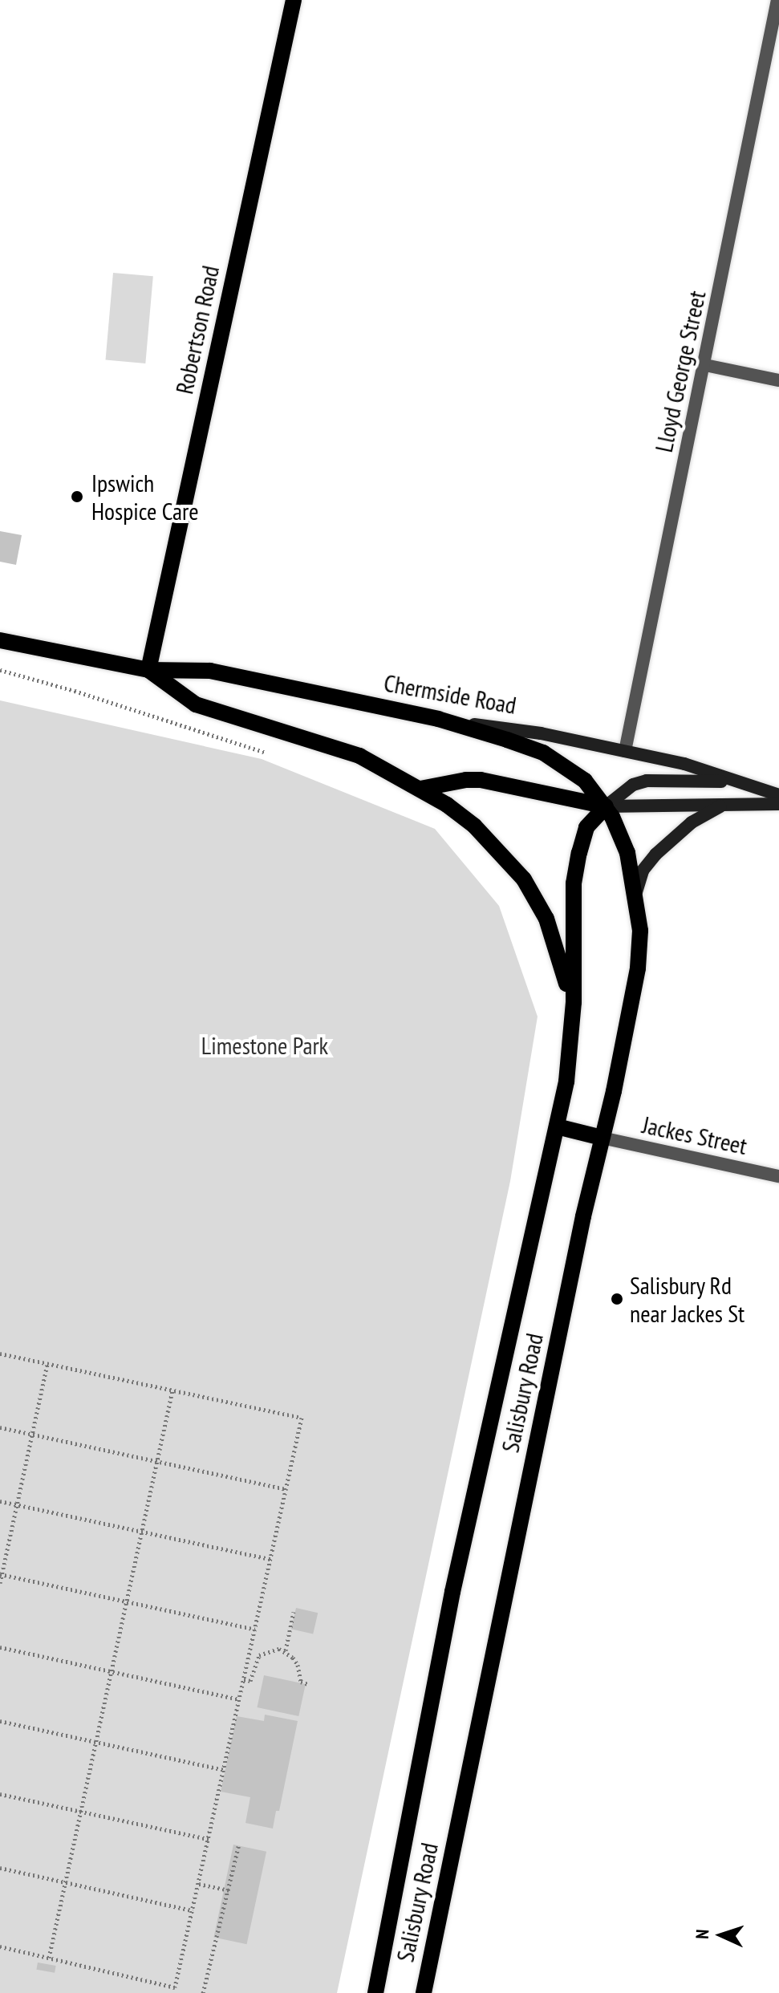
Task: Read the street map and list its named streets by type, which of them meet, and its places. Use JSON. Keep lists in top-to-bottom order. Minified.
{"streets":{"main road":["Robertson Road","Chermside Road","Salisbury Road"],"street":["Lloyd George Street","Jackes Street"]},"crossings":[["Robertson Road","Chermside Road"],["Lloyd George Street","Chermside Road"],["Chermside Road","Salisbury Road"],["Jackes Street","Salisbury Road"]],"parks":["Limestone Park"],"places":["Ipswich Hospice Care","Salisbury Rd near Jackes St"],"north":"left"}
